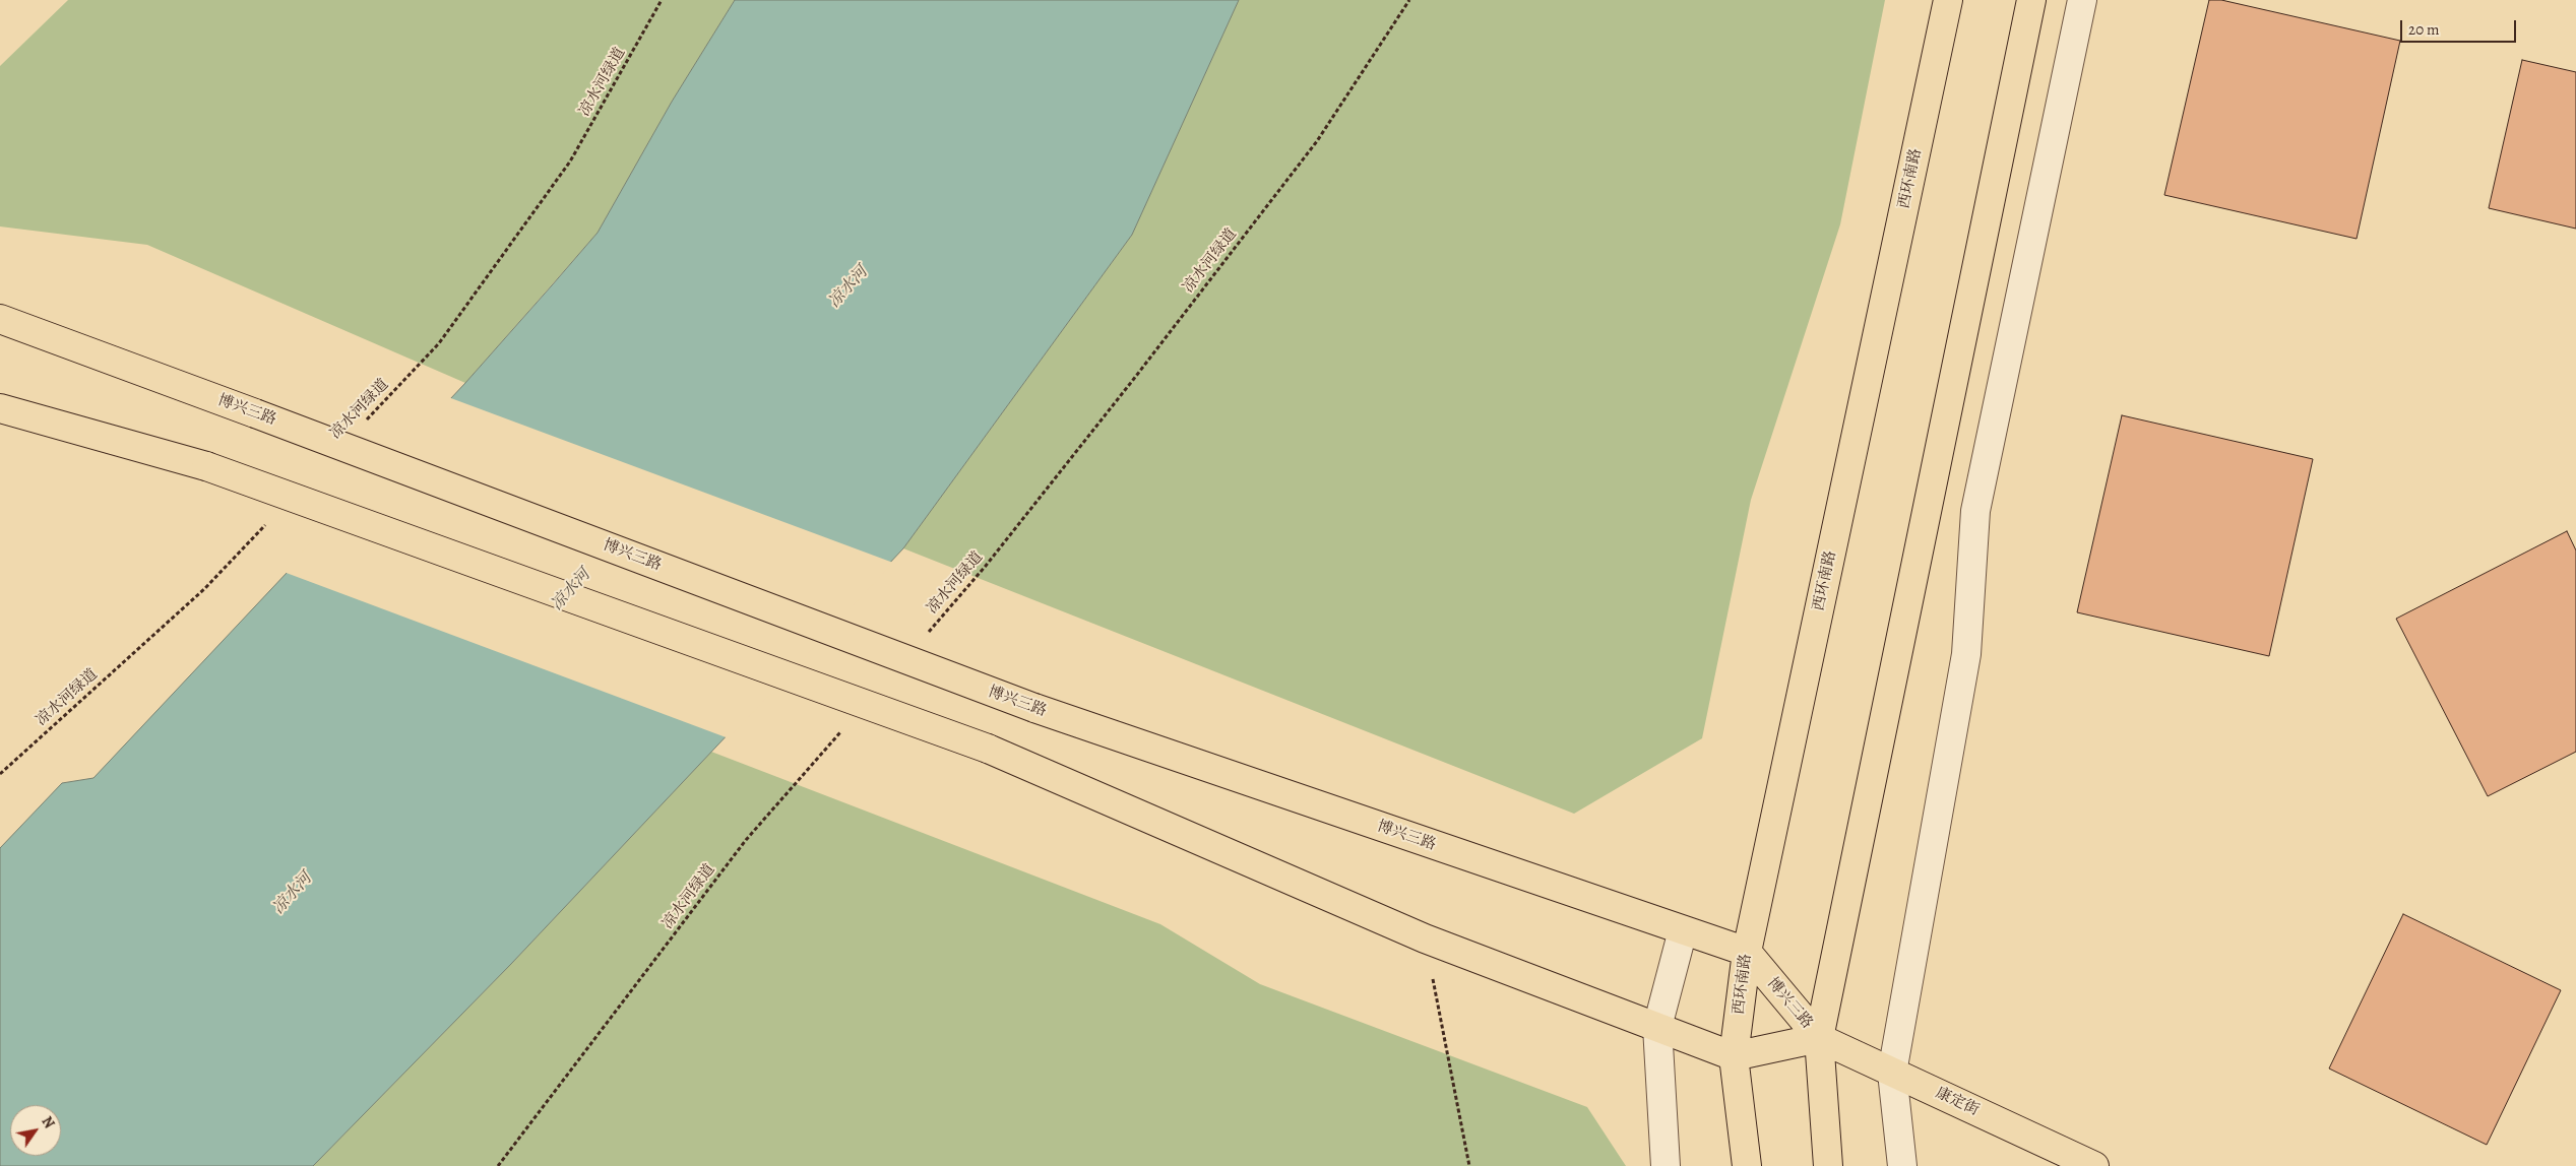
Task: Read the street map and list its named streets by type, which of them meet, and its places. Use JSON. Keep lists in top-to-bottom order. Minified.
{"streets":{"main road":["西环南路","博兴三路","康定街"],"path":["凉水河绿道"]},"crossings":[["西环南路","博兴三路"],["博兴三路","康定街"]],"water":["凉水河"],"scale_bar":"20 m","north":"top right"}
